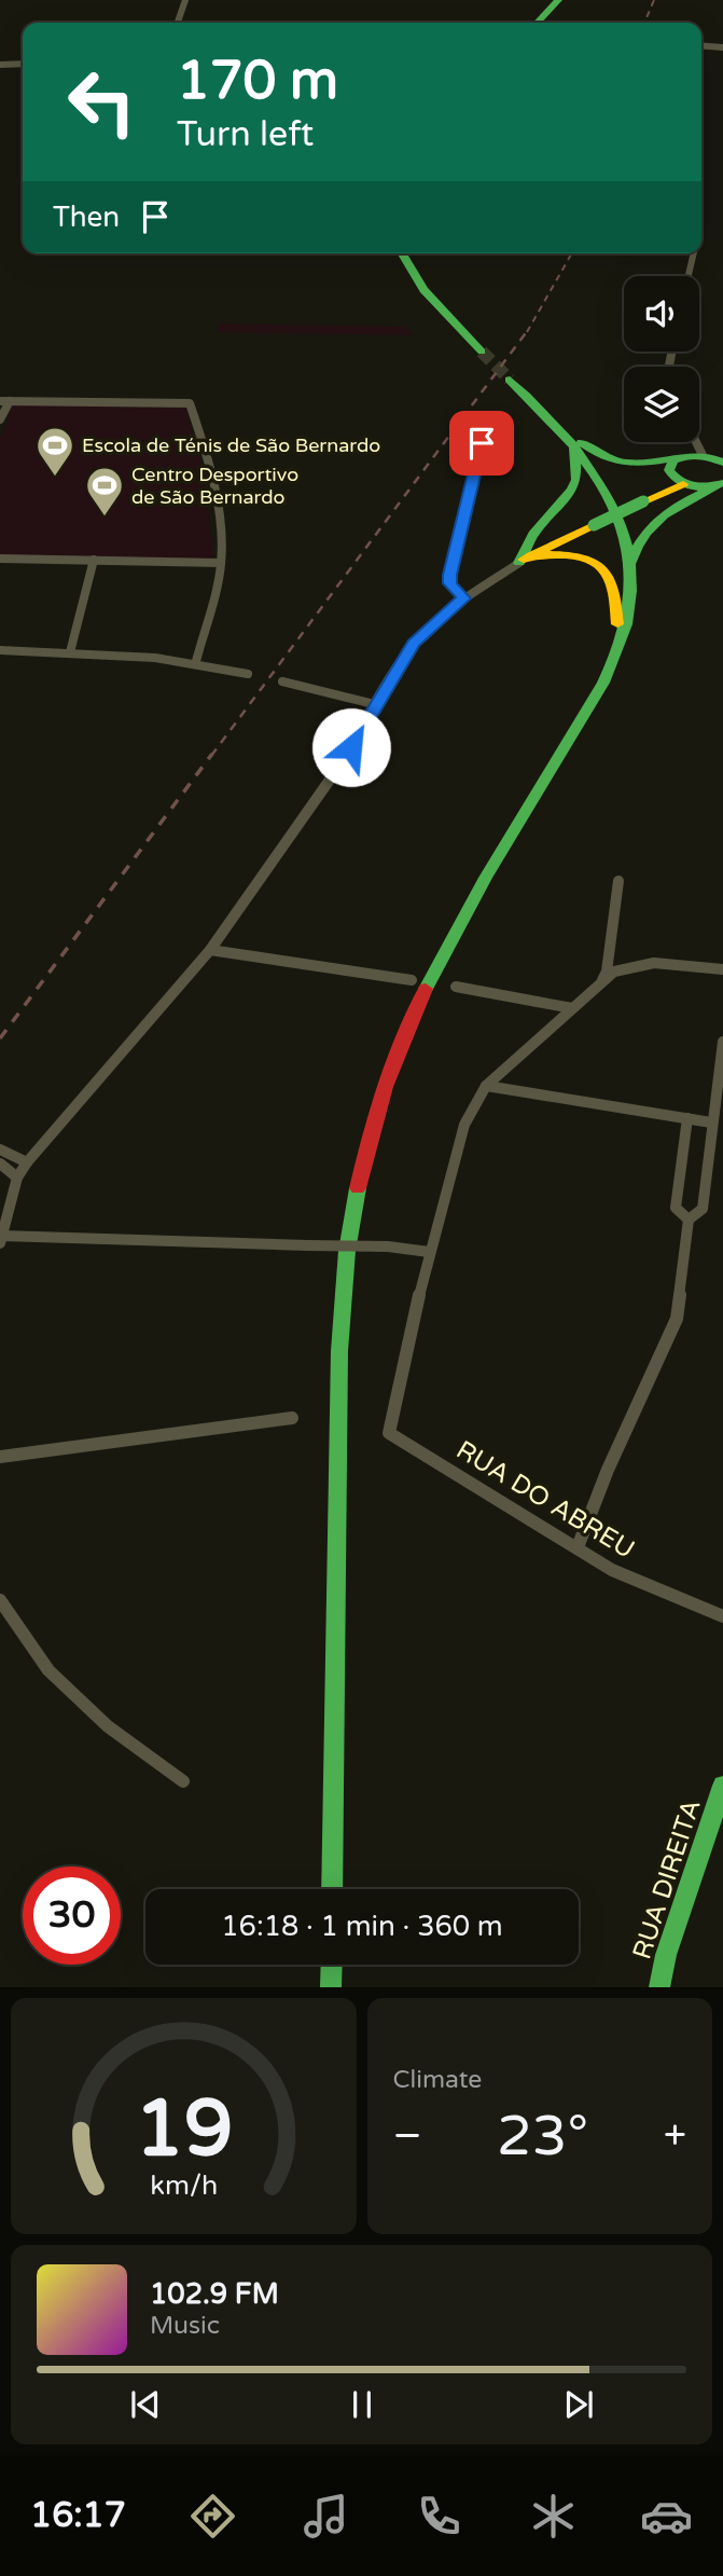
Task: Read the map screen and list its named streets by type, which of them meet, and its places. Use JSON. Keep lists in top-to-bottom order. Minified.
{"streets":{"main road":["RUA DIREITA"],"street":["RUA DO ABREU"]},"places":{"sports":["Escola de Ténis de São Bernardo","Centro Desportivo de São Bernardo"]},"page":{"turn":["170 m","Turn left"],"then":"Then","limit":"30","trip":"16:18 · 1 min · 360 m","tile":"Climate","heat":["−","23°","+"],"song":["102.9 FM","Music"],"tabs":"16:17","gauge":["19","km/h"]}}
